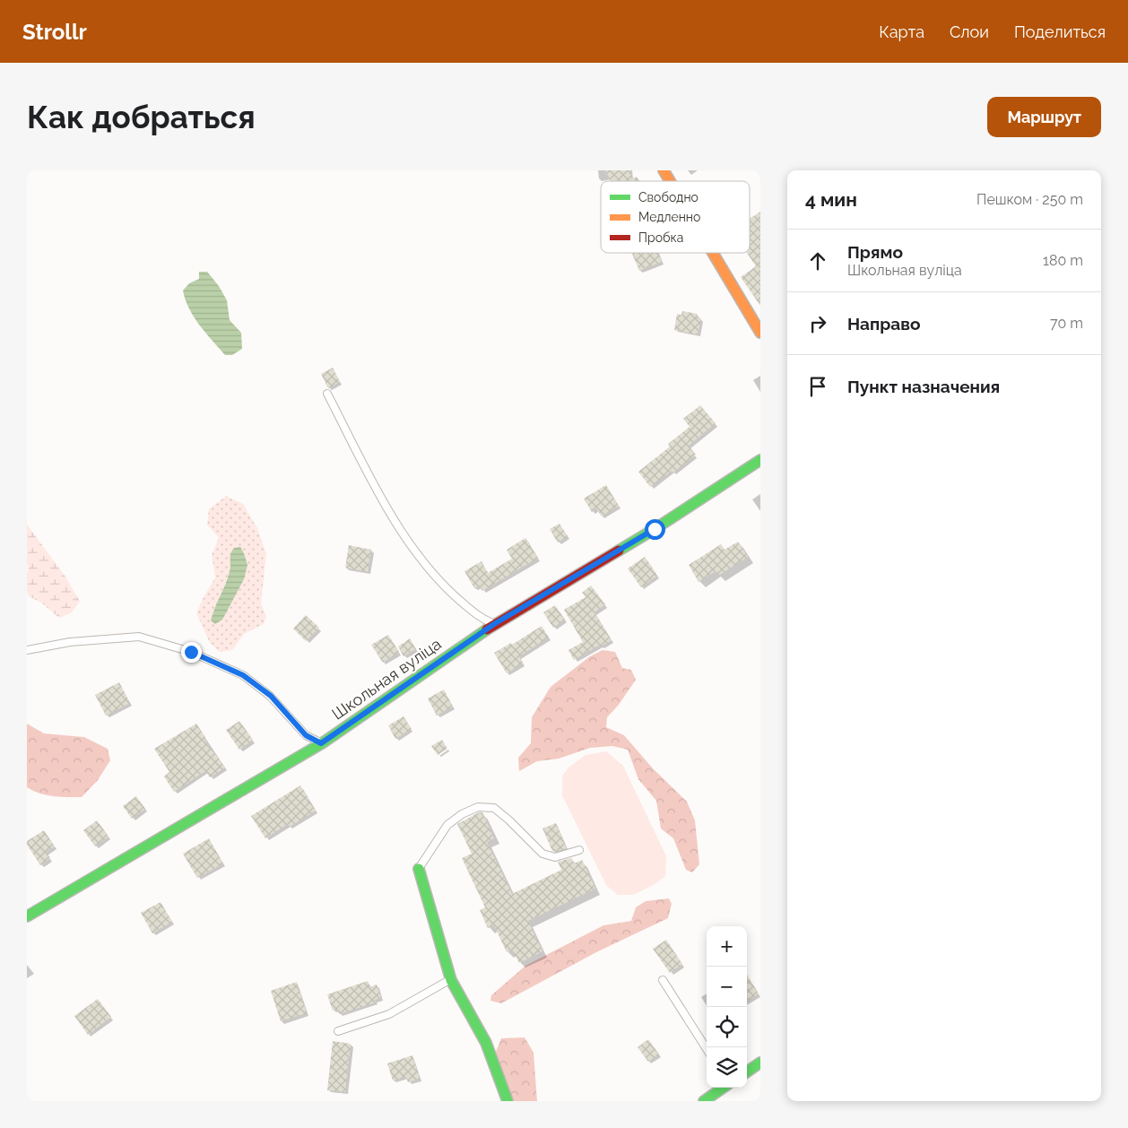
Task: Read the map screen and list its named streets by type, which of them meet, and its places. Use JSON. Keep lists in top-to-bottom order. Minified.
{"streets":{"street":["Школьная вуліца"]},"legend":["Свободно","Медленно","Пробка"],"page":{"header":"Strollr","nav":["Карта","Слои","Поделиться"],"buttons":"Маршрут","title":"Как добраться","heading":["4 мин","Пешком · 250 m"],"list":[["Прямо","Школьная вуліца","180 m"],["Направо","70 m"],"Пункт назначения"],"map_buttons":["+","−"]}}
